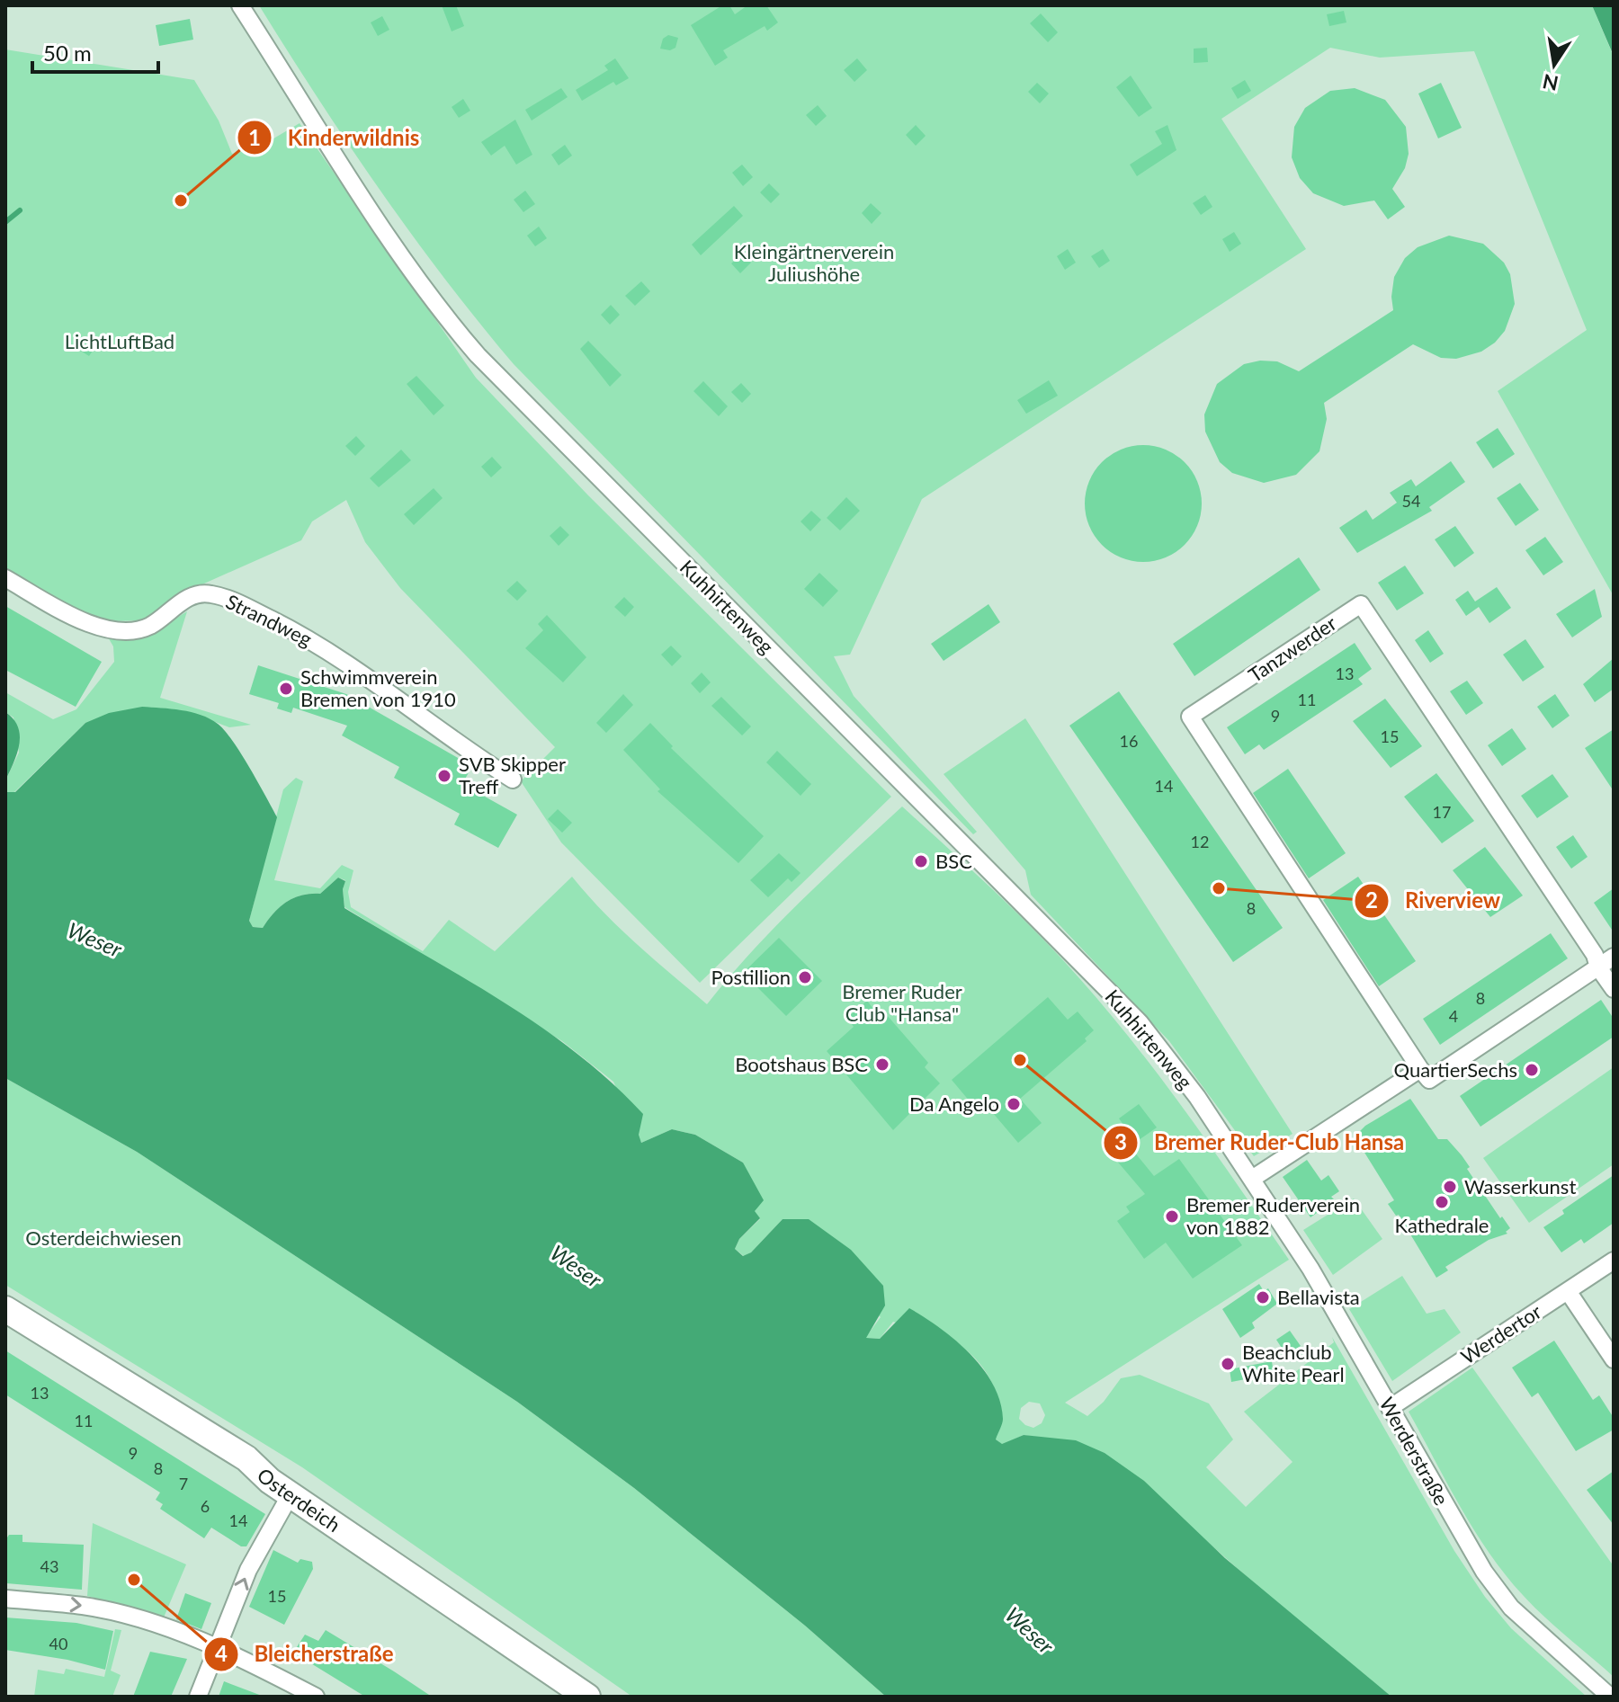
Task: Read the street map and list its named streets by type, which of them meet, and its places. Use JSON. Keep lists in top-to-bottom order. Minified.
{"streets":{"main road":["Osterdeich"],"street":["Kuhhirtenweg","Strandweg","Tanzwerder","Werdertor","Werderstraße"]},"crossings":[["Kuhhirtenweg","Werderstraße"],["Werdertor","Werderstraße"]],"water":["Weser"],"parks":["Kleingärtnerverein Juliushöhe","LichtLuftBad","Bremer Ruder Club \"Hansa\"","Osterdeichwiesen"],"places":["Kinderwildnis","Schwimmverein Bremen von 1910","SVB Skipper Treff","BSC","Riverview","Postillion","Bremer Ruder-Club Hansa","Bootshaus BSC","QuartierSechs","Da Angelo","Wasserkunst","Kathedrale","Bremer Ruderverein von 1882","Bellavista","Beachclub White Pearl","Bleicherstraße"],"house_numbers":["54","13","11","9","15","16","14","17","12","8","8","4","13","11","9","8","7","6","14","43","15","40"],"scale_bar":"50 m","north":"bottom"}
